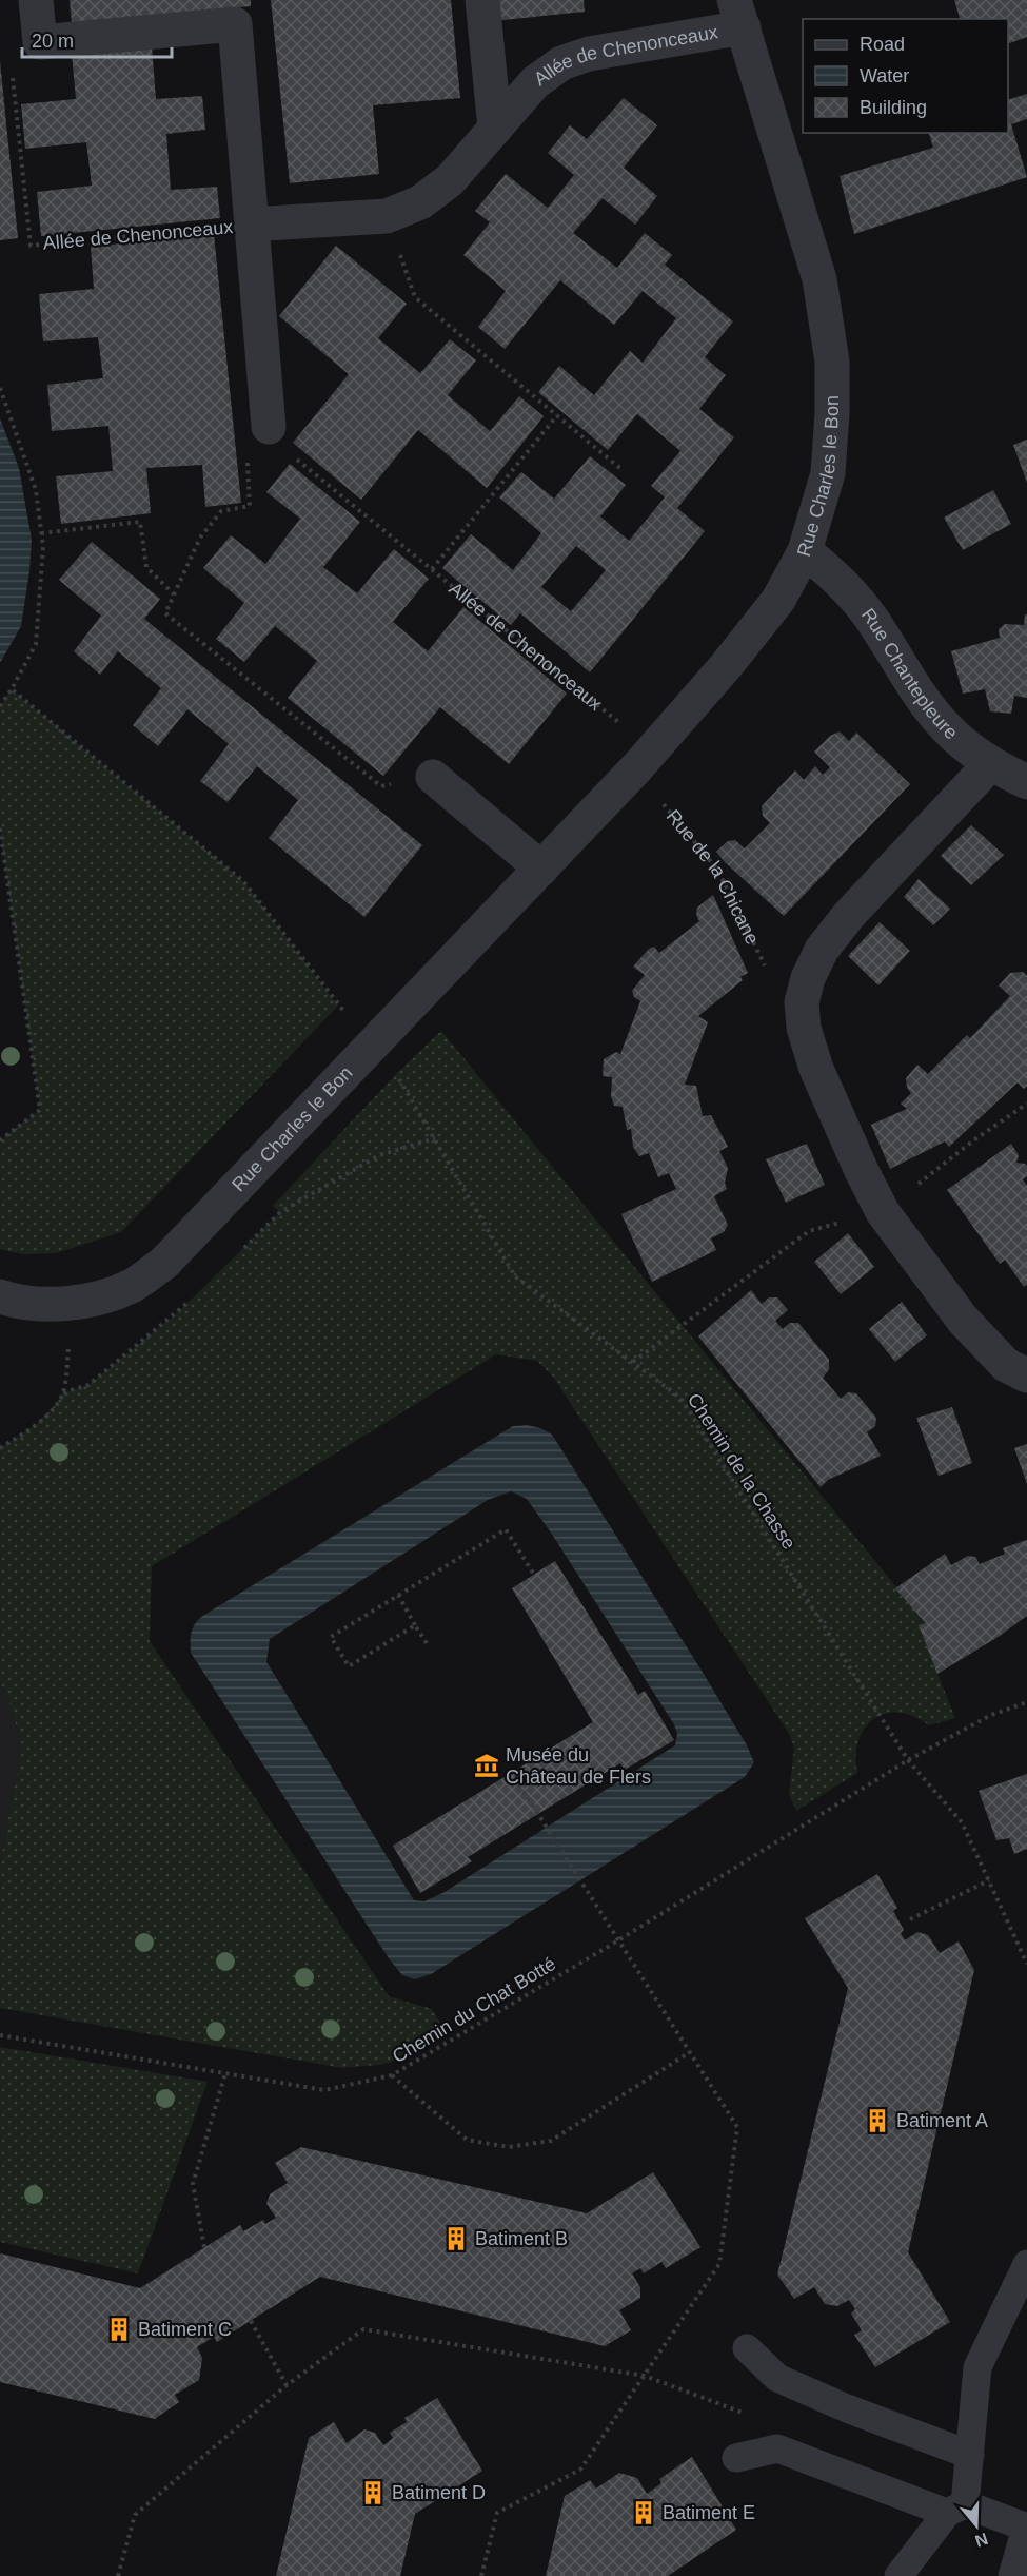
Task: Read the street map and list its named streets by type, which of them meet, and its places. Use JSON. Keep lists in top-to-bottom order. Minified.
{"streets":{"street":["Allée de Chenonceaux","Rue Charles le Bon","Rue Chantepleure"],"path":["Rue de la Chicane","Chemin de la Chasse","Chemin du Chat Botté"]},"crossings":[["Allée de Chenonceaux","Rue Charles le Bon"],["Rue Charles le Bon","Rue Chantepleure"],["Rue Charles le Bon","Rue de la Chicane"],["Rue Charles le Bon","Chemin de la Chasse"],["Chemin de la Chasse","Chemin du Chat Botté"]],"places":{"museum":["Musée du Château de Flers"],"building":["Batiment A","Batiment B","Batiment C","Batiment D","Batiment E"]},"legend":["Road","Water","Building"],"scale_bar":"20 m","north":"bottom"}
